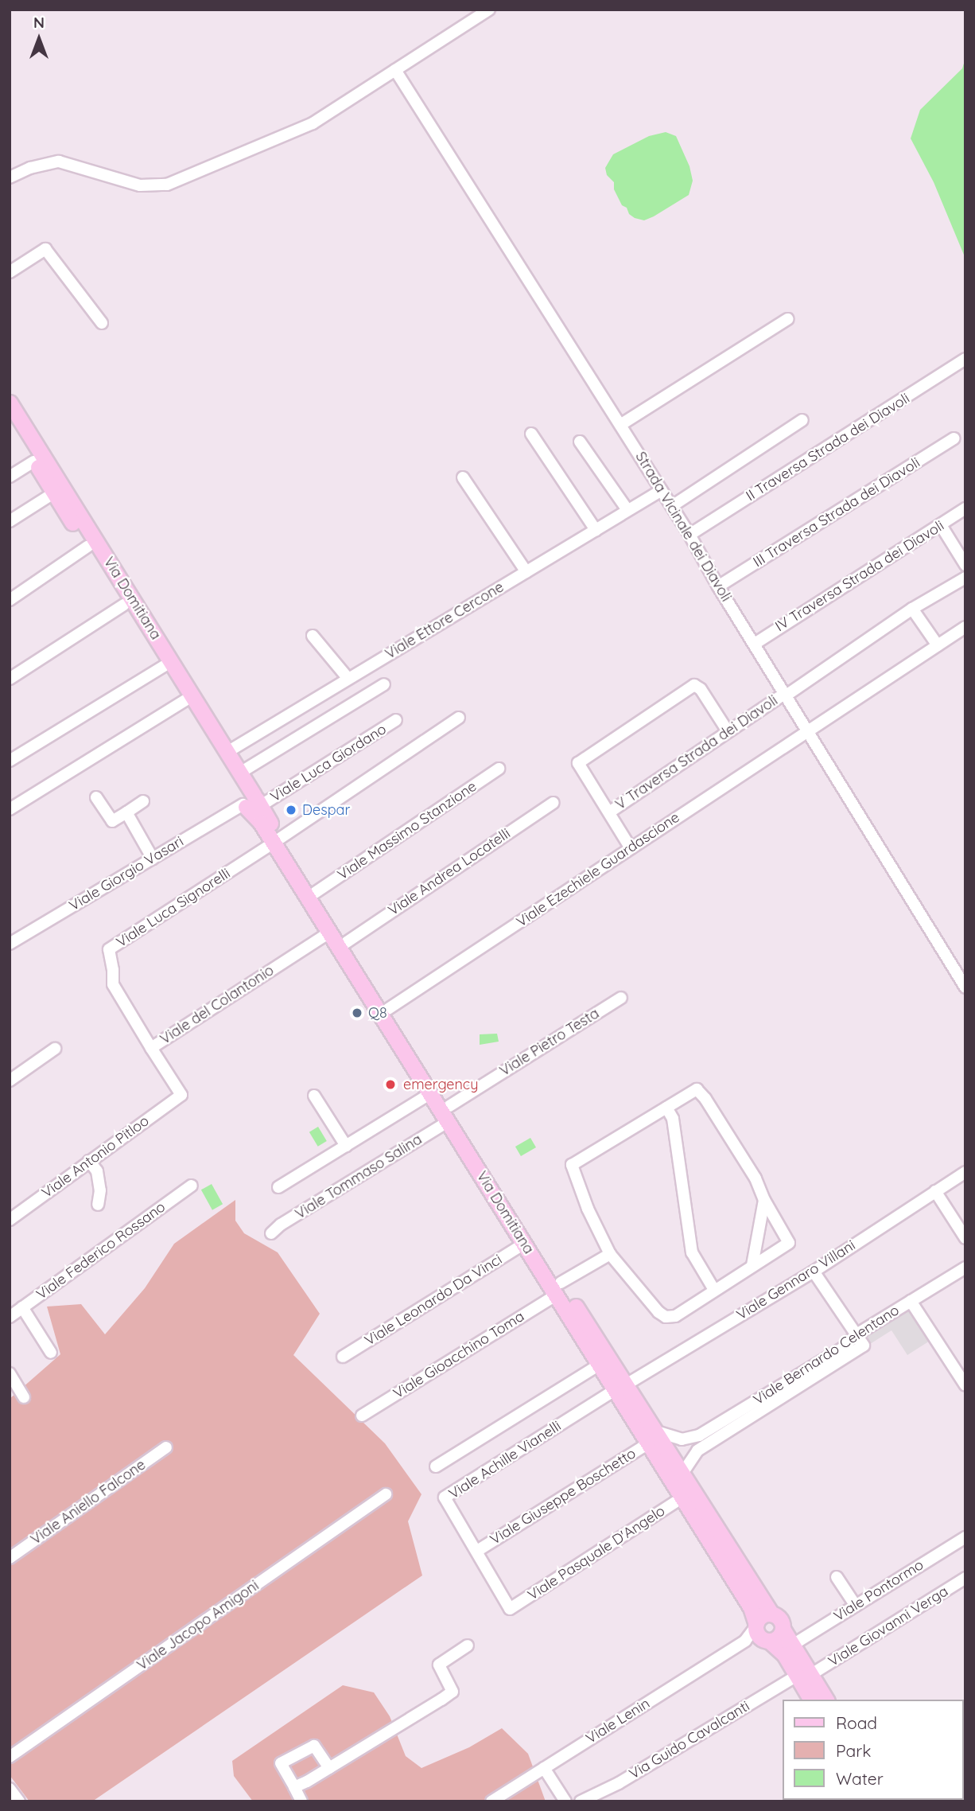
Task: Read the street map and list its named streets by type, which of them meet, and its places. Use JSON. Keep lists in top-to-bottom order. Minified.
{"streets":{"main road":["Via Domitiana"],"street":["II Traversa Strada dei Diavoli","III Traversa Strada dei Diavoli","Strada Vicinale dei Diavoli","IV Traversa Strada dei Diavoli","Viale Ettore Cercone","V Traversa Strada dei Diavoli","Viale Luca Giordano","Viale Massimo Stanzione","Viale Ezechiele Guardascione","Viale Andrea Locatelli","Viale Giorgio Vasari","Viale Luca Signorelli","Viale del Colantonio","Viale Pietro Testa","Viale Antonio Pitloo","Viale Tommaso Salina","Viale Federico Rossano","Viale Gennaro Villani","Viale Leonardo Da Vinci","Viale Gioacchino Toma","Viale Bernardo Celentano","Viale Achille Vianelli","Viale Giuseppe Boschetto","Viale Aniello Falcone","Viale Pasquale D'Angelo","Viale Pontormo","Viale Jacopo Amigoni","Viale Giovanni Verga","Viale Lenin","Via Guido Cavalcanti"]},"crossings":[["II Traversa Strada dei Diavoli","Strada Vicinale dei Diavoli"],["III Traversa Strada dei Diavoli","Strada Vicinale dei Diavoli"],["Strada Vicinale dei Diavoli","IV Traversa Strada dei Diavoli"],["Strada Vicinale dei Diavoli","Viale Ettore Cercone"],["Strada Vicinale dei Diavoli","V Traversa Strada dei Diavoli"],["Strada Vicinale dei Diavoli","Viale Ezechiele Guardascione"],["Via Domitiana","Viale Ettore Cercone"],["Via Domitiana","Viale Luca Giordano"],["Via Domitiana","Viale Massimo Stanzione"],["Via Domitiana","Viale Ezechiele Guardascione"],["Via Domitiana","Viale Andrea Locatelli"],["Via Domitiana","Viale Giorgio Vasari"],["Via Domitiana","Viale Luca Signorelli"],["Via Domitiana","Viale del Colantonio"],["Via Domitiana","Viale Pietro Testa"],["Via Domitiana","Viale Tommaso Salina"],["Via Domitiana","Viale Gennaro Villani"],["Via Domitiana","Viale Leonardo Da Vinci"],["Via Domitiana","Viale Gioacchino Toma"],["Via Domitiana","Viale Bernardo Celentano"],["Via Domitiana","Viale Achille Vianelli"],["Via Domitiana","Viale Giuseppe Boschetto"],["Via Domitiana","Viale Pasquale D'Angelo"],["Via Domitiana","Viale Pontormo"],["Via Domitiana","Viale Giovanni Verga"],["Via Domitiana","Viale Lenin"],["Via Domitiana","Via Guido Cavalcanti"],["Viale Luca Giordano","Viale Giorgio Vasari"],["Viale Luca Signorelli","Viale del Colantonio"],["Viale del Colantonio","Viale Antonio Pitloo"],["Viale Gennaro Villani","Viale Achille Vianelli"],["Viale Bernardo Celentano","Viale Giuseppe Boschetto"],["Viale Achille Vianelli","Viale Giuseppe Boschetto"],["Viale Achille Vianelli","Viale Pasquale D'Angelo"],["Viale Giovanni Verga","Via Guido Cavalcanti"]],"places":["Despar","Q8","emergency"],"legend":["Road","Park","Water"],"north":"top"}
